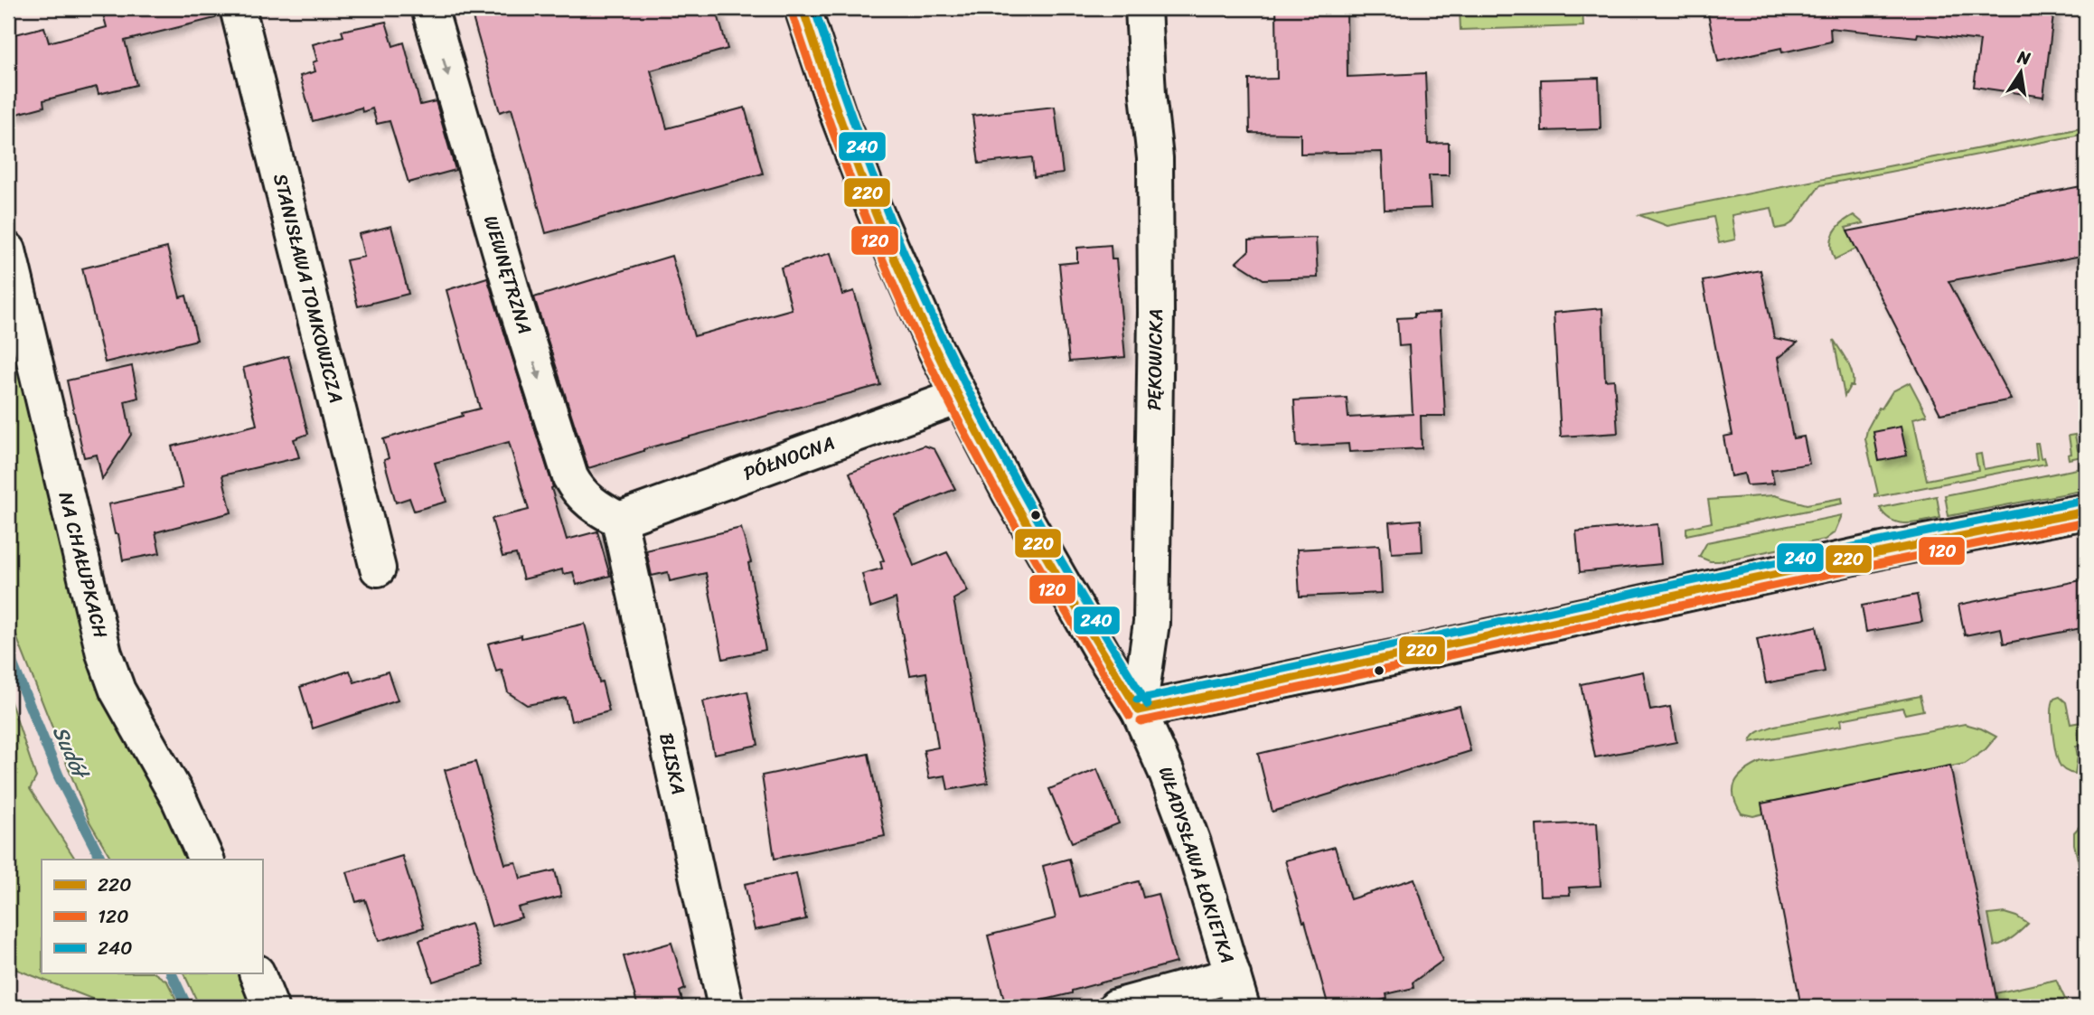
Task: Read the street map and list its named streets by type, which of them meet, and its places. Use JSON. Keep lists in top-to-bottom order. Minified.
{"streets":{"street":["WEWNĘTRZNA","STANISŁAWA TOMKOWICZA","PĘKOWICKA","PÓŁNOCNA","NA CHAŁUPKACH","BLISKA","WŁADYSŁAWA ŁOKIETKA"]},"crossings":[["WEWNĘTRZNA","PÓŁNOCNA"],["WEWNĘTRZNA","BLISKA"],["PĘKOWICKA","WŁADYSŁAWA ŁOKIETKA"],["PÓŁNOCNA","BLISKA"],["PÓŁNOCNA","WŁADYSŁAWA ŁOKIETKA"]],"one_way":["WEWNĘTRZNA"],"water":["Sudół"],"lines":["transit line 220","transit line 240","transit line 120"],"legend":["220","120","240"],"north":"top"}
